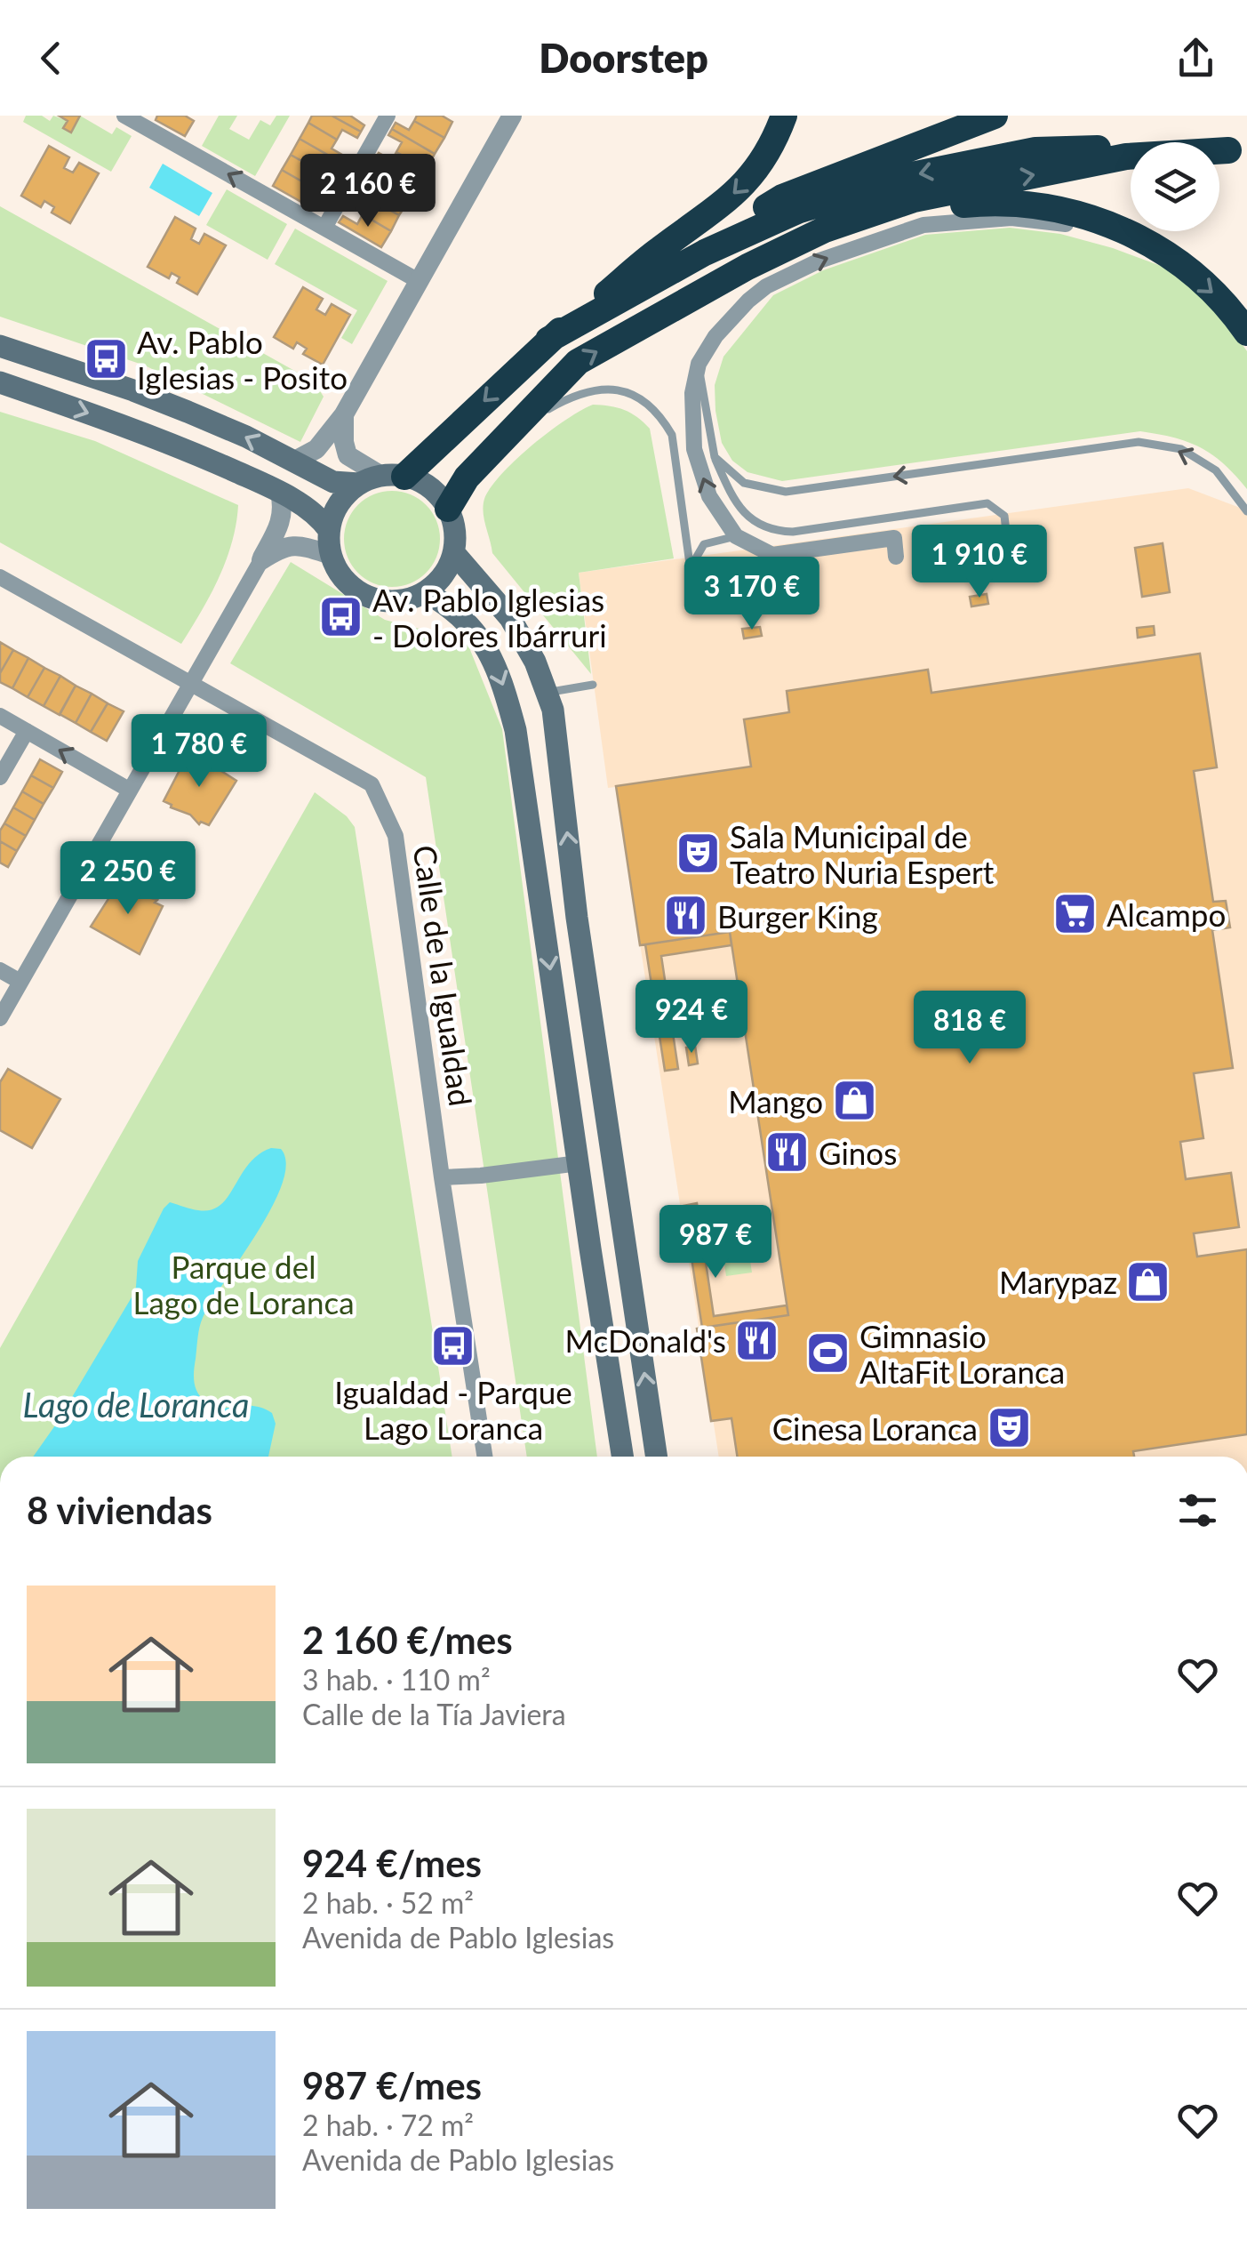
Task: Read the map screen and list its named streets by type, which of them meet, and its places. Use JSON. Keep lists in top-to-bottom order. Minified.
{"streets":{"street":["Calle de la Igualdad"]},"water":["Lago de Loranca"],"parks":["Parque del Lago de Loranca"],"places":{"bus stop":["Av. Pablo Iglesias - Posito","Av. Pablo Iglesias - Dolores Ibárruri","Igualdad - Parque Lago Loranca"],"theatre":["Sala Municipal de Teatro Nuria Espert","Cinesa Loranca"],"supermarket":["Alcampo"],"restaurant":["Burger King","Ginos","McDonald's"],"shop":["Mango","Marypaz"],"sports":["Gimnasio AltaFit Loranca"]},"page":{"header":"Doorstep","price":["2 160 €","1 910 €","3 170 €","1 780 €","2 250 €","924 €","818 €","987 €"],"heading":"8 viviendas","list":[{"name":"2 160 €/mes","note":"3 hab. · 110 m² · Calle de la Tía Javiera"},{"name":"924 €/mes","note":"2 hab. · 52 m² · Avenida de Pablo Iglesias"},{"name":"987 €/mes","note":"2 hab. · 72 m² · Avenida de Pablo Iglesias"}]}}
